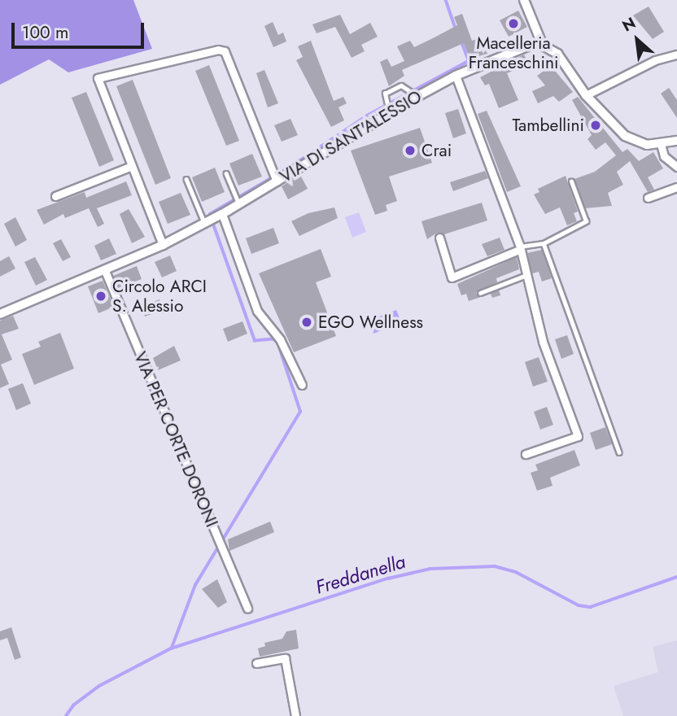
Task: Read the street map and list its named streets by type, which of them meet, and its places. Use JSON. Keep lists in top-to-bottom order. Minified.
{"streets":{"street":["VIA DI SANT'ALESSIO","VIA PER CORTE DORONI"]},"crossings":[["VIA DI SANT'ALESSIO","VIA PER CORTE DORONI"]],"water":["Freddanella"],"places":["Macelleria Franceschini","Tambellini","Crai","Circolo ARCI S. Alessio","EGO Wellness"],"scale_bar":"100 m","north":"top left"}
